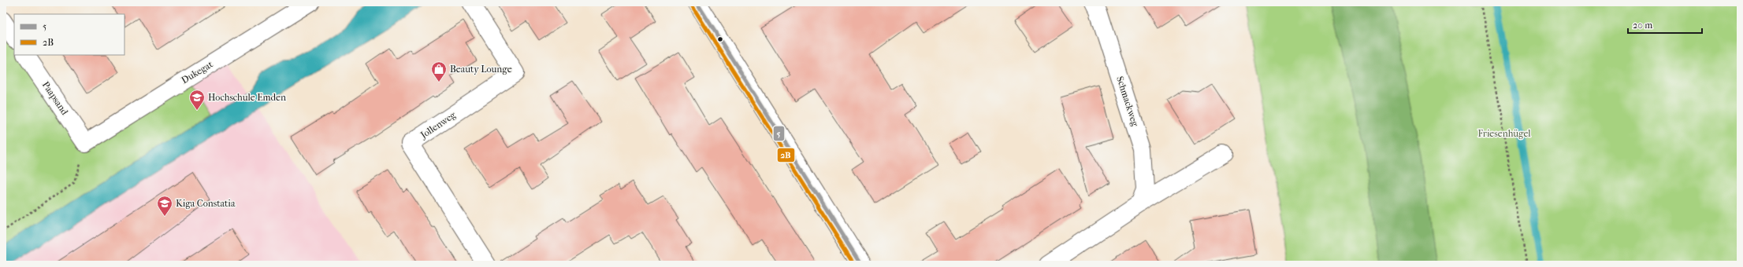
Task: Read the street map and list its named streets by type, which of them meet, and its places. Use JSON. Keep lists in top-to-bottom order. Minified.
{"streets":{"street":["Dukegat","Paapsand","Schmackweg","Jollenweg"]},"crossings":[["Dukegat","Paapsand"]],"parks":["Friesenhügel"],"places":{"shop":["Beauty Lounge"],"school or university":["Hochschule Emden","Kiga Constatia"]},"lines":["transit line 5","transit line 2B"],"legend":["5","2B"],"scale_bar":"20 m"}
